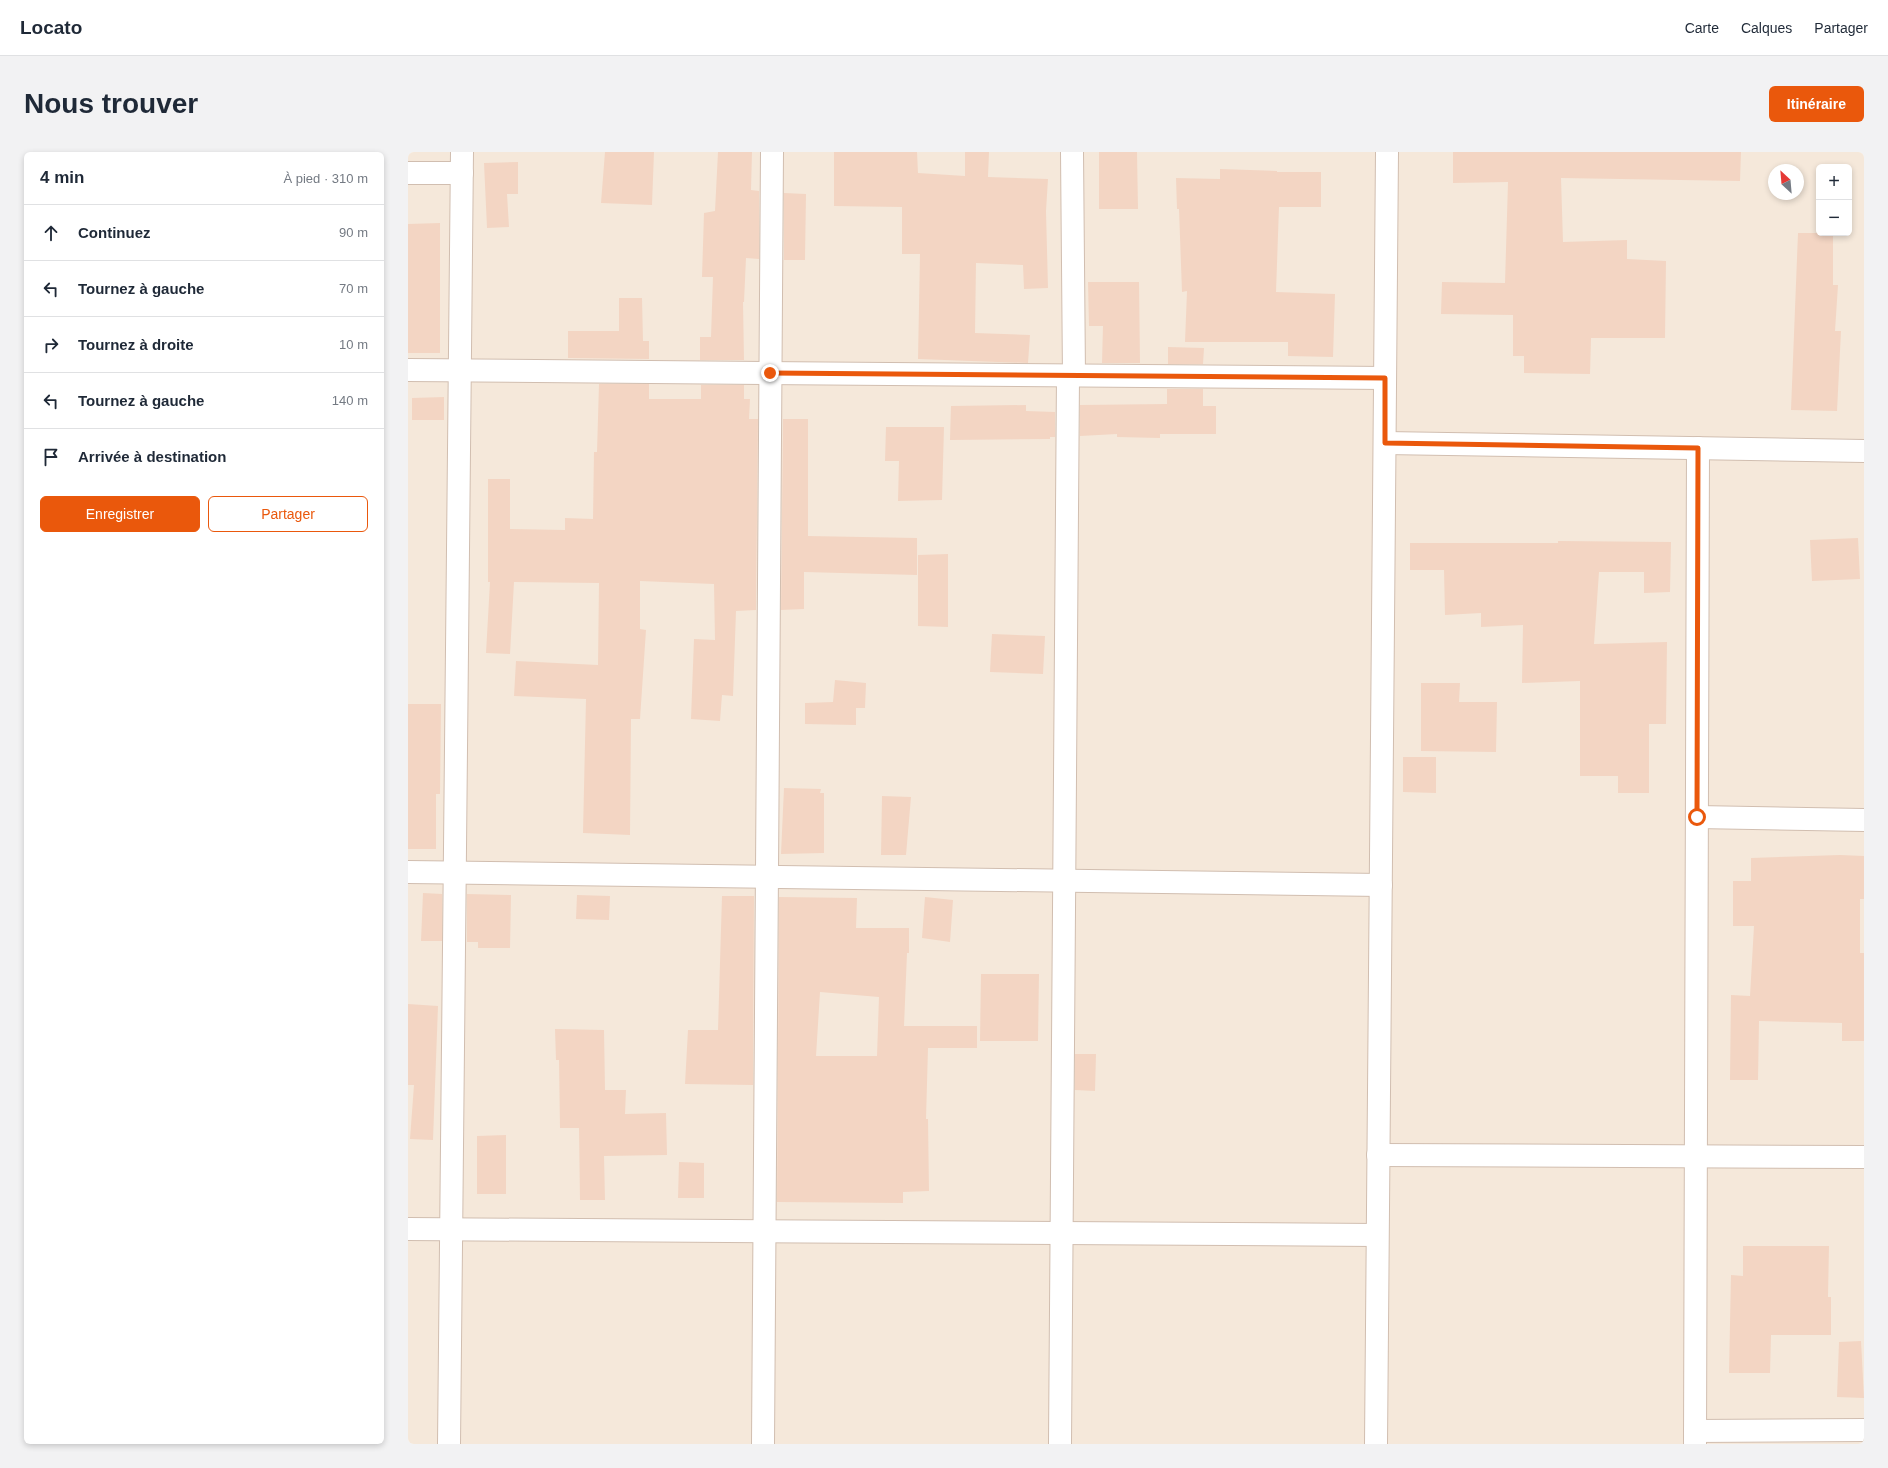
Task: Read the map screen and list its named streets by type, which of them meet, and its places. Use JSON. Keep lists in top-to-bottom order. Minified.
{"north":"top left","page":{"header":"Locato","nav":["Carte","Calques","Partager"],"buttons":["Itinéraire",["Enregistrer","Partager"]],"title":"Nous trouver","heading":["4 min","À pied · 310 m"],"map_buttons":["+","−"],"list":[["Continuez","90 m"],["Tournez à gauche","70 m"],["Tournez à droite","10 m"],["Tournez à gauche","140 m"],"Arrivée à destination"]}}
